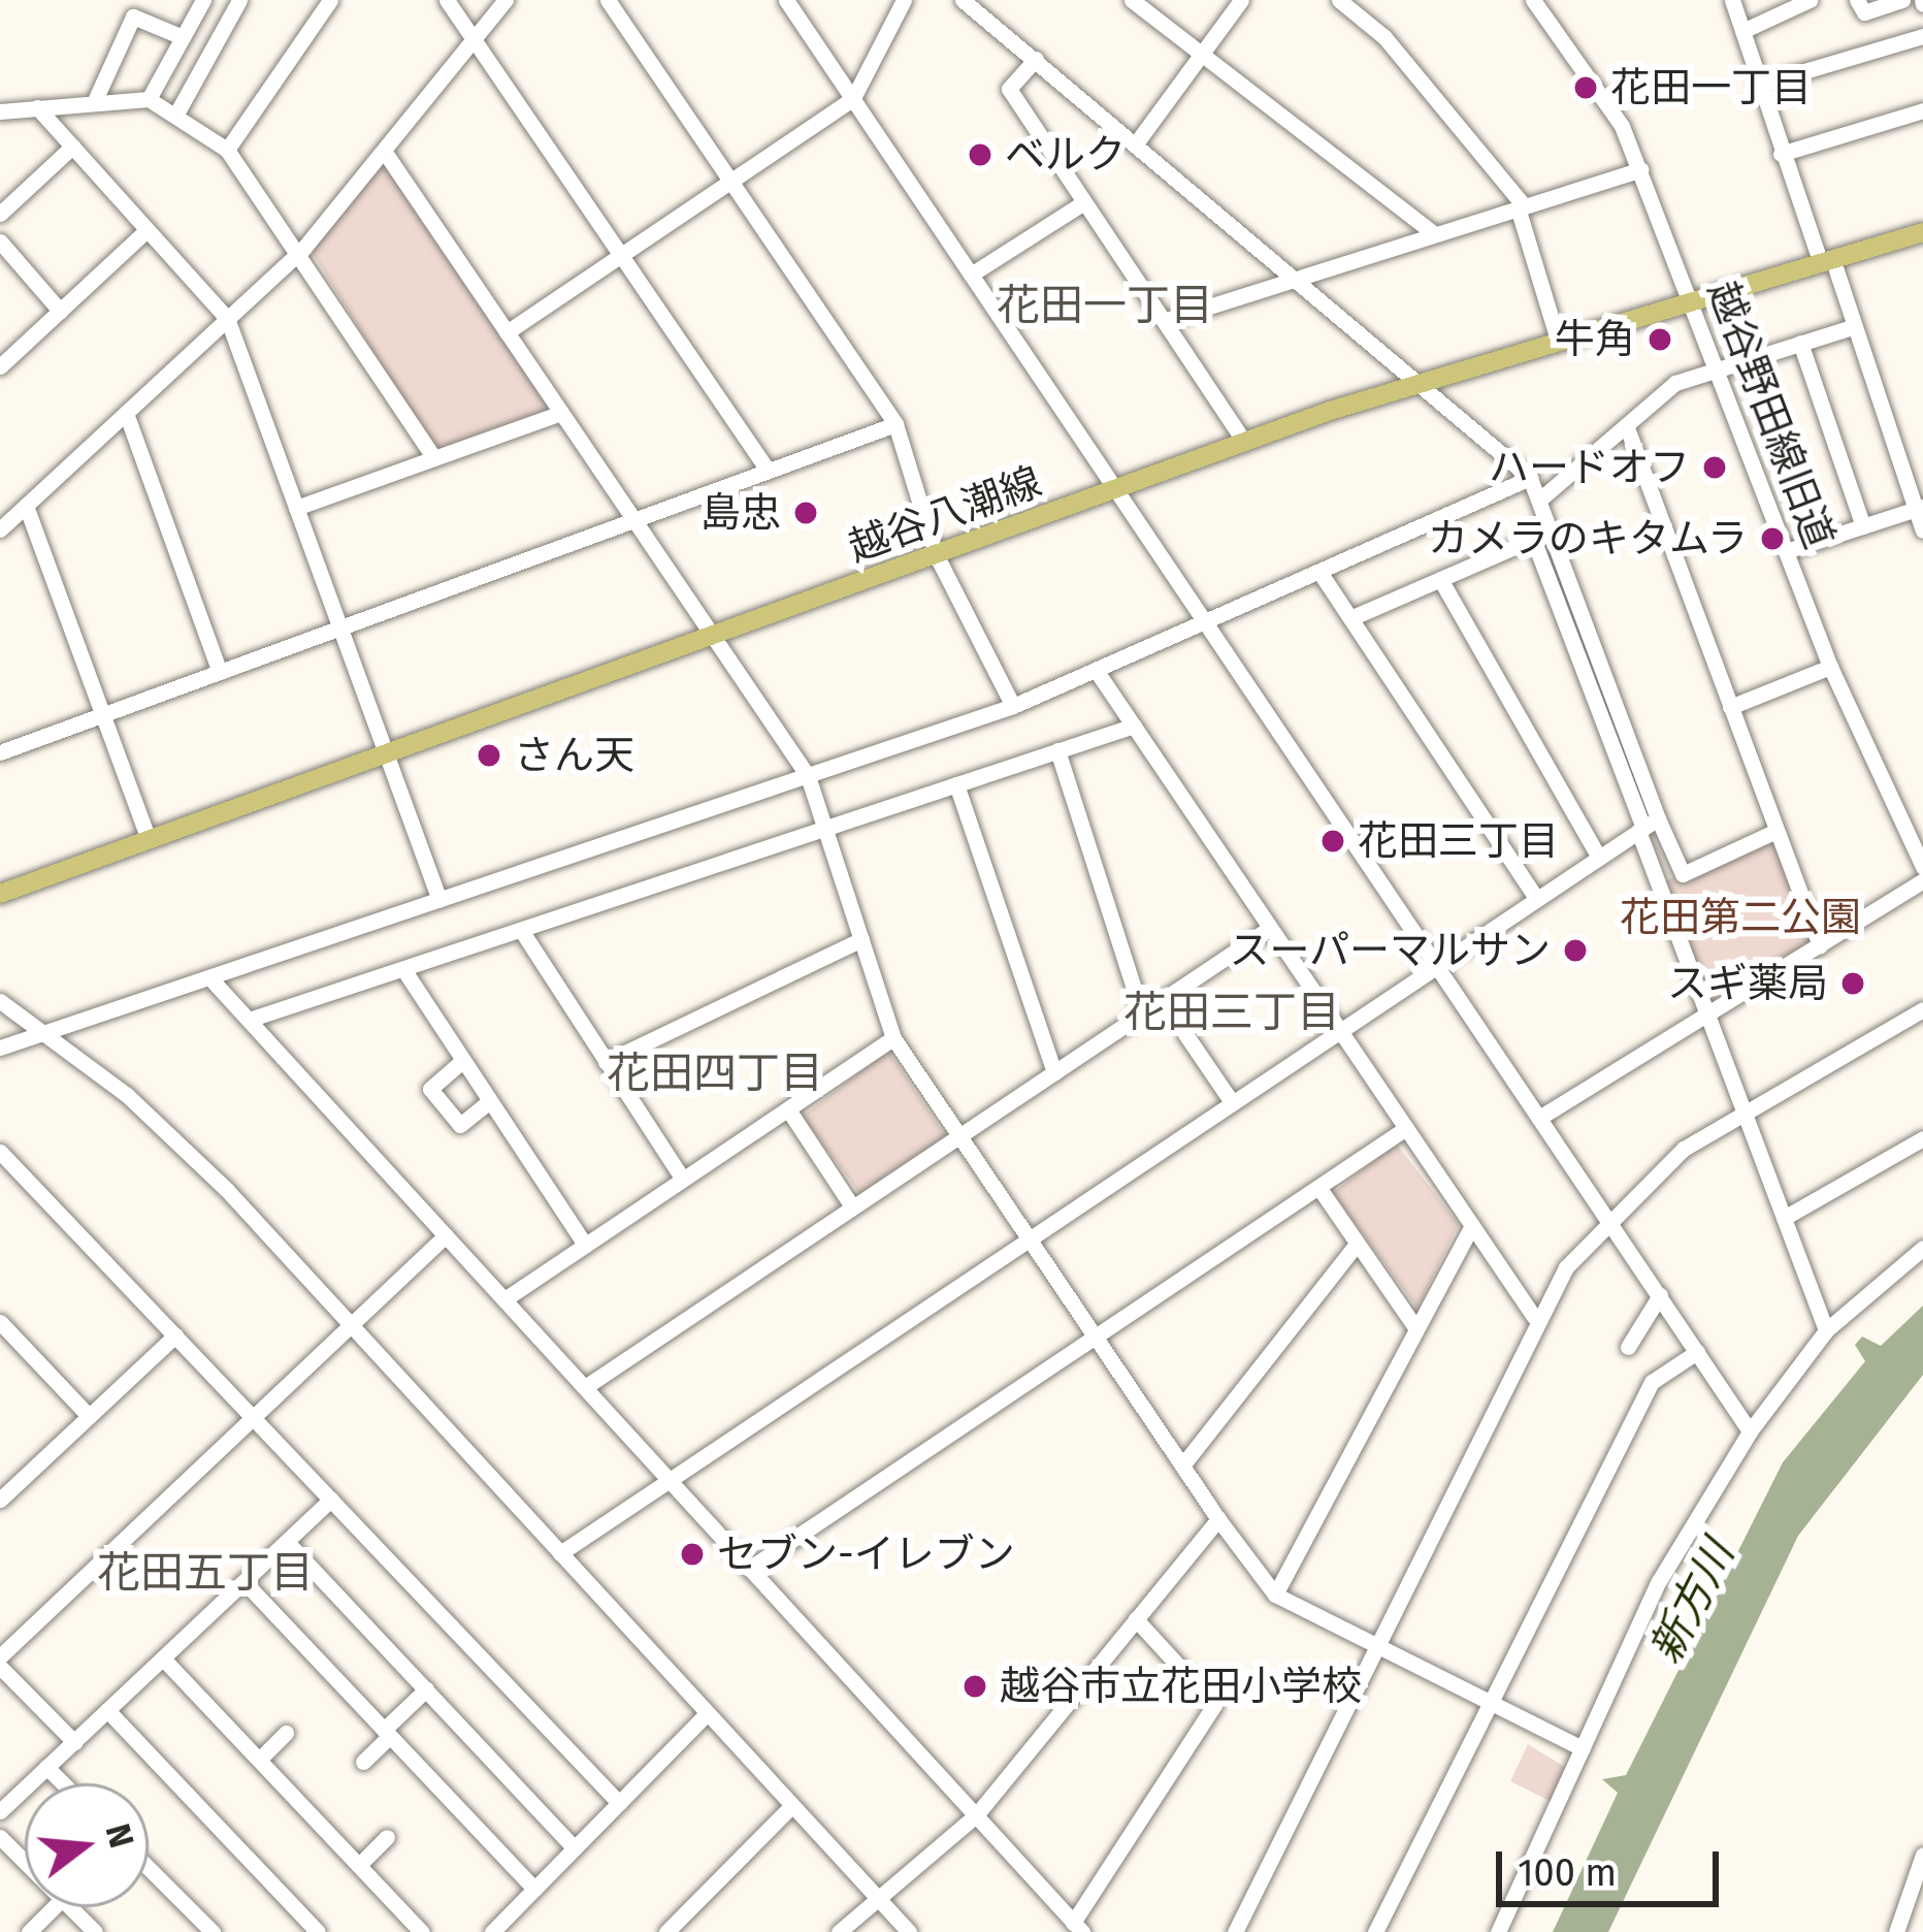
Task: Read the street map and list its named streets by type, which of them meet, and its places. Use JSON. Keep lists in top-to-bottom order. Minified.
{"streets":{"main road":["越谷八潮線"],"street":["越谷野田線旧道"]},"crossings":[["越谷野田線旧道","越谷八潮線"]],"districts":["花田一丁目","花田三丁目","花田四丁目","花田五丁目"],"water":["新方川"],"parks":["花田第二公園"],"places":["花田一丁目","ベルク","牛角","ハードオフ","島忠","カメラのキタムラ","さん天","花田三丁目","スーパーマルサン","スギ薬局","セブン-イレブン","越谷市立花田小学校"],"scale_bar":"100 m","north":"right"}
